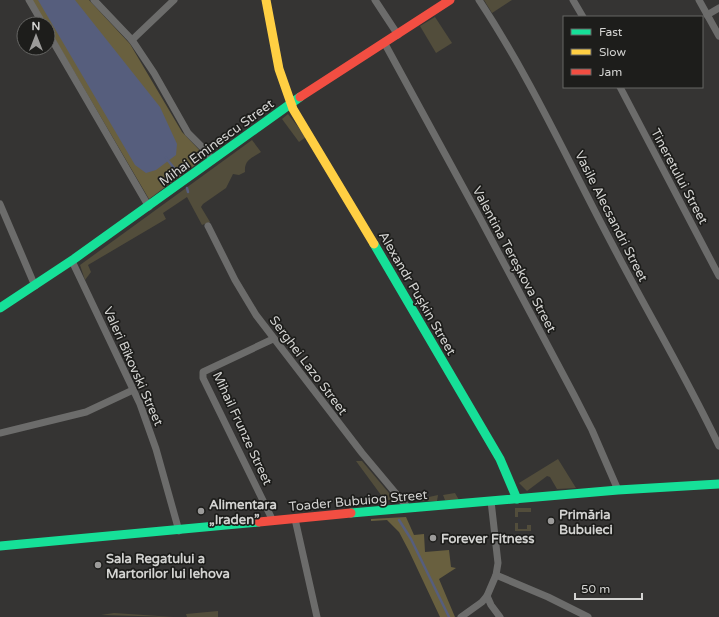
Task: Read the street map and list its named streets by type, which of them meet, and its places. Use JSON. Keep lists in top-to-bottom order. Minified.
{"streets":{"street":["Mihai Eminescu Street","Tineretului Street","Vasile Alecsandri Street","Valentina Tereșkova Street","Alexandr Pușkin Street","Serghei Lazo Street","Valeri Bîkovski Street","Mihail Frunze Street","Toader Bubuiog Street"]},"crossings":[["Mihai Eminescu Street","Valentina Tereșkova Street"],["Mihai Eminescu Street","Alexandr Pușkin Street"],["Mihai Eminescu Street","Valeri Bîkovski Street"],["Valentina Tereșkova Street","Toader Bubuiog Street"],["Alexandr Pușkin Street","Toader Bubuiog Street"],["Serghei Lazo Street","Mihail Frunze Street"],["Serghei Lazo Street","Toader Bubuiog Street"],["Valeri Bîkovski Street","Toader Bubuiog Street"],["Mihail Frunze Street","Toader Bubuiog Street"]],"places":["Alimentara „Iraden”","Primăria Bubuieci","Forever Fitness","Sala Regatului a Martorilor lui Iehova"],"legend":["Fast","Slow","Jam"],"scale_bar":"50 m","north":"top"}
